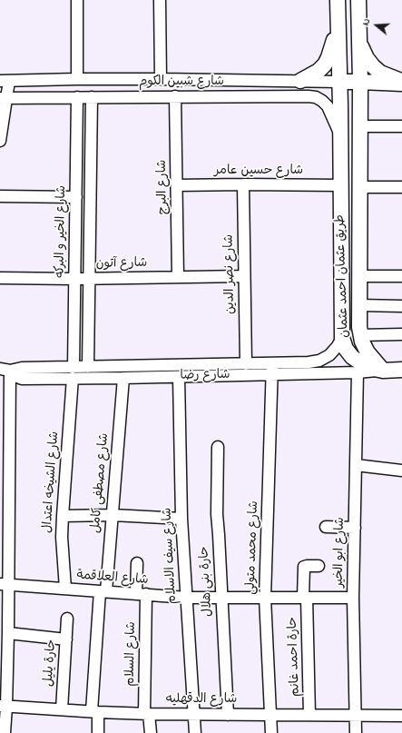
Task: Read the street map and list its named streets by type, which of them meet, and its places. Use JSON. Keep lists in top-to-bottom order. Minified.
{"streets":{"main road":["طريق عثمان احمد عثمان","شارع رضا"],"street":["شارع شبين الكوم","شارع حسين عامر","شارع البرج","شارع الخير و البركه","شارع آتون","شارع نصر الدين","شارع الشيخه اعتدال","شارع مصطفى كامل","شارع محمد متولي","شارع ابو الخير","شارع سيف الاسلام","شارع العلاقمة","حارة بنى هلال","شارع السلام","حارة احمد غانم","حارة يليل","شارع الدقهليه"]},"crossings":[["شارع شبين الكوم","شارع البرج"],["شارع شبين الكوم","شارع الخير و البركه"],["شارع شبين الكوم","طريق عثمان احمد عثمان"],["شارع حسين عامر","شارع البرج"],["شارع حسين عامر","شارع نصر الدين"],["شارع حسين عامر","طريق عثمان احمد عثمان"],["شارع البرج","شارع آتون"],["شارع الخير و البركه","شارع آتون"],["شارع الخير و البركه","شارع رضا"],["شارع الخير و البركه","شارع الشيخه اعتدال"],["شارع آتون","شارع نصر الدين"],["شارع نصر الدين","شارع رضا"],["طريق عثمان احمد عثمان","شارع رضا"],["شارع رضا","شارع الشيخه اعتدال"],["شارع رضا","شارع مصطفى كامل"],["شارع رضا","شارع محمد متولي"],["شارع رضا","شارع ابو الخير"],["شارع رضا","شارع سيف الاسلام"],["شارع الشيخه اعتدال","شارع العلاقمة"],["شارع مصطفى كامل","شارع العلاقمة"],["شارع مصطفى كامل","شارع الدقهليه"],["شارع محمد متولي","شارع العلاقمة"],["شارع محمد متولي","شارع الدقهليه"],["شارع ابو الخير","شارع العلاقمة"],["شارع ابو الخير","شارع الدقهليه"],["شارع سيف الاسلام","شارع العلاقمة"],["شارع سيف الاسلام","شارع الدقهليه"],["شارع العلاقمة","حارة بنى هلال"],["شارع العلاقمة","شارع السلام"],["شارع العلاقمة","حارة احمد غانم"],["حارة بنى هلال","شارع الدقهليه"],["شارع السلام","شارع الدقهليه"],["حارة احمد غانم","شارع الدقهليه"],["حارة يليل","شارع الدقهليه"]],"north":"left"}
